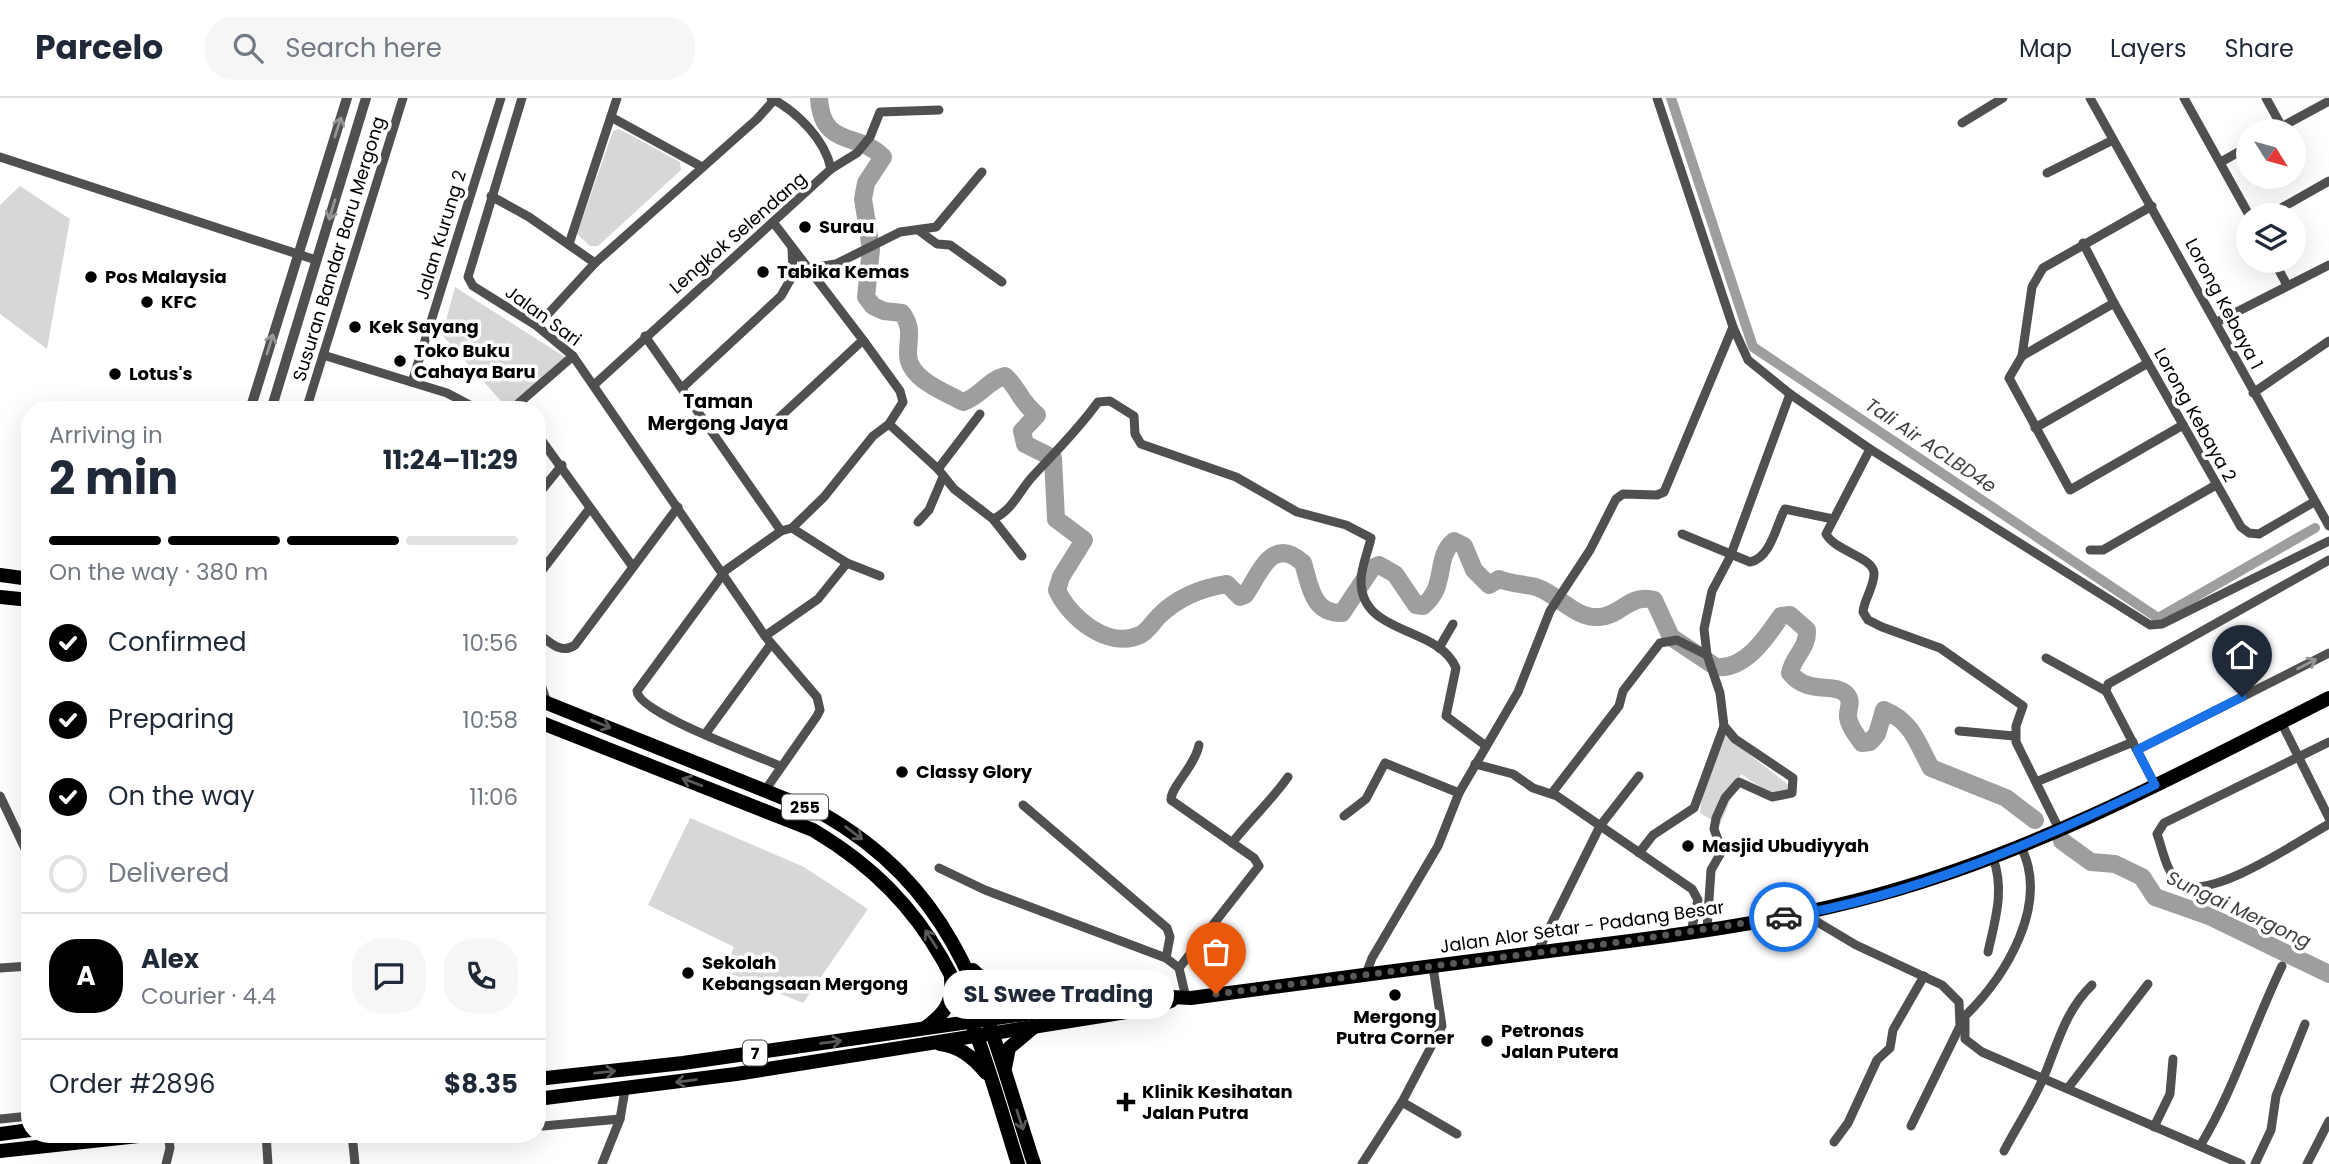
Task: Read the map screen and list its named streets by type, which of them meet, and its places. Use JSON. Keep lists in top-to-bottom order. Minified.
{"streets":{"main road":["255","Jalan Alor Setar - Padang Besar","7"],"street":["Lengkok Selendang","Jalan Kurung 2","Susuran Bandar Baru Mergong","Lorong Kebaya 1","Jalan Sari","Lorong Kebaya 2"]},"crossings":[["Lengkok Selendang","Jalan Sari"],["Lorong Kebaya 1","Lorong Kebaya 2"],["255","7"],["Jalan Alor Setar - Padang Besar","7"]],"districts":["Taman Mergong Jaya"],"water":["Tali Air ACLBD4e","Sungai Mergong"],"places":{"other":["Surau","Tabika Kemas","Pos Malaysia","KFC","Kek Sayang","Toko Buku Cahaya Baru","Lotus's","Classy Glory","Masjid Ubudiyyah","Sekolah Kebangsaan Mergong","SL Swee Trading","Mergong Putra Corner","Petronas Jalan Putera"],"health":["Klinik Kesihatan Jalan Putra"]},"north":"bottom right","page":{"header":"Parcelo","search":"Search here","nav":["Map","Layers","Share"],"heading":["2 min","Arriving in","11:24–11:29"],"panel":["Alex","Courier · 4.4","Order #2896","$8.35"],"bar":"On the way · 380 m","list":[["Confirmed","10:56"],["Preparing","10:58"],["On the way","11:06"],"Delivered"],"round":"A","bubble":"SL Swee Trading"}}
